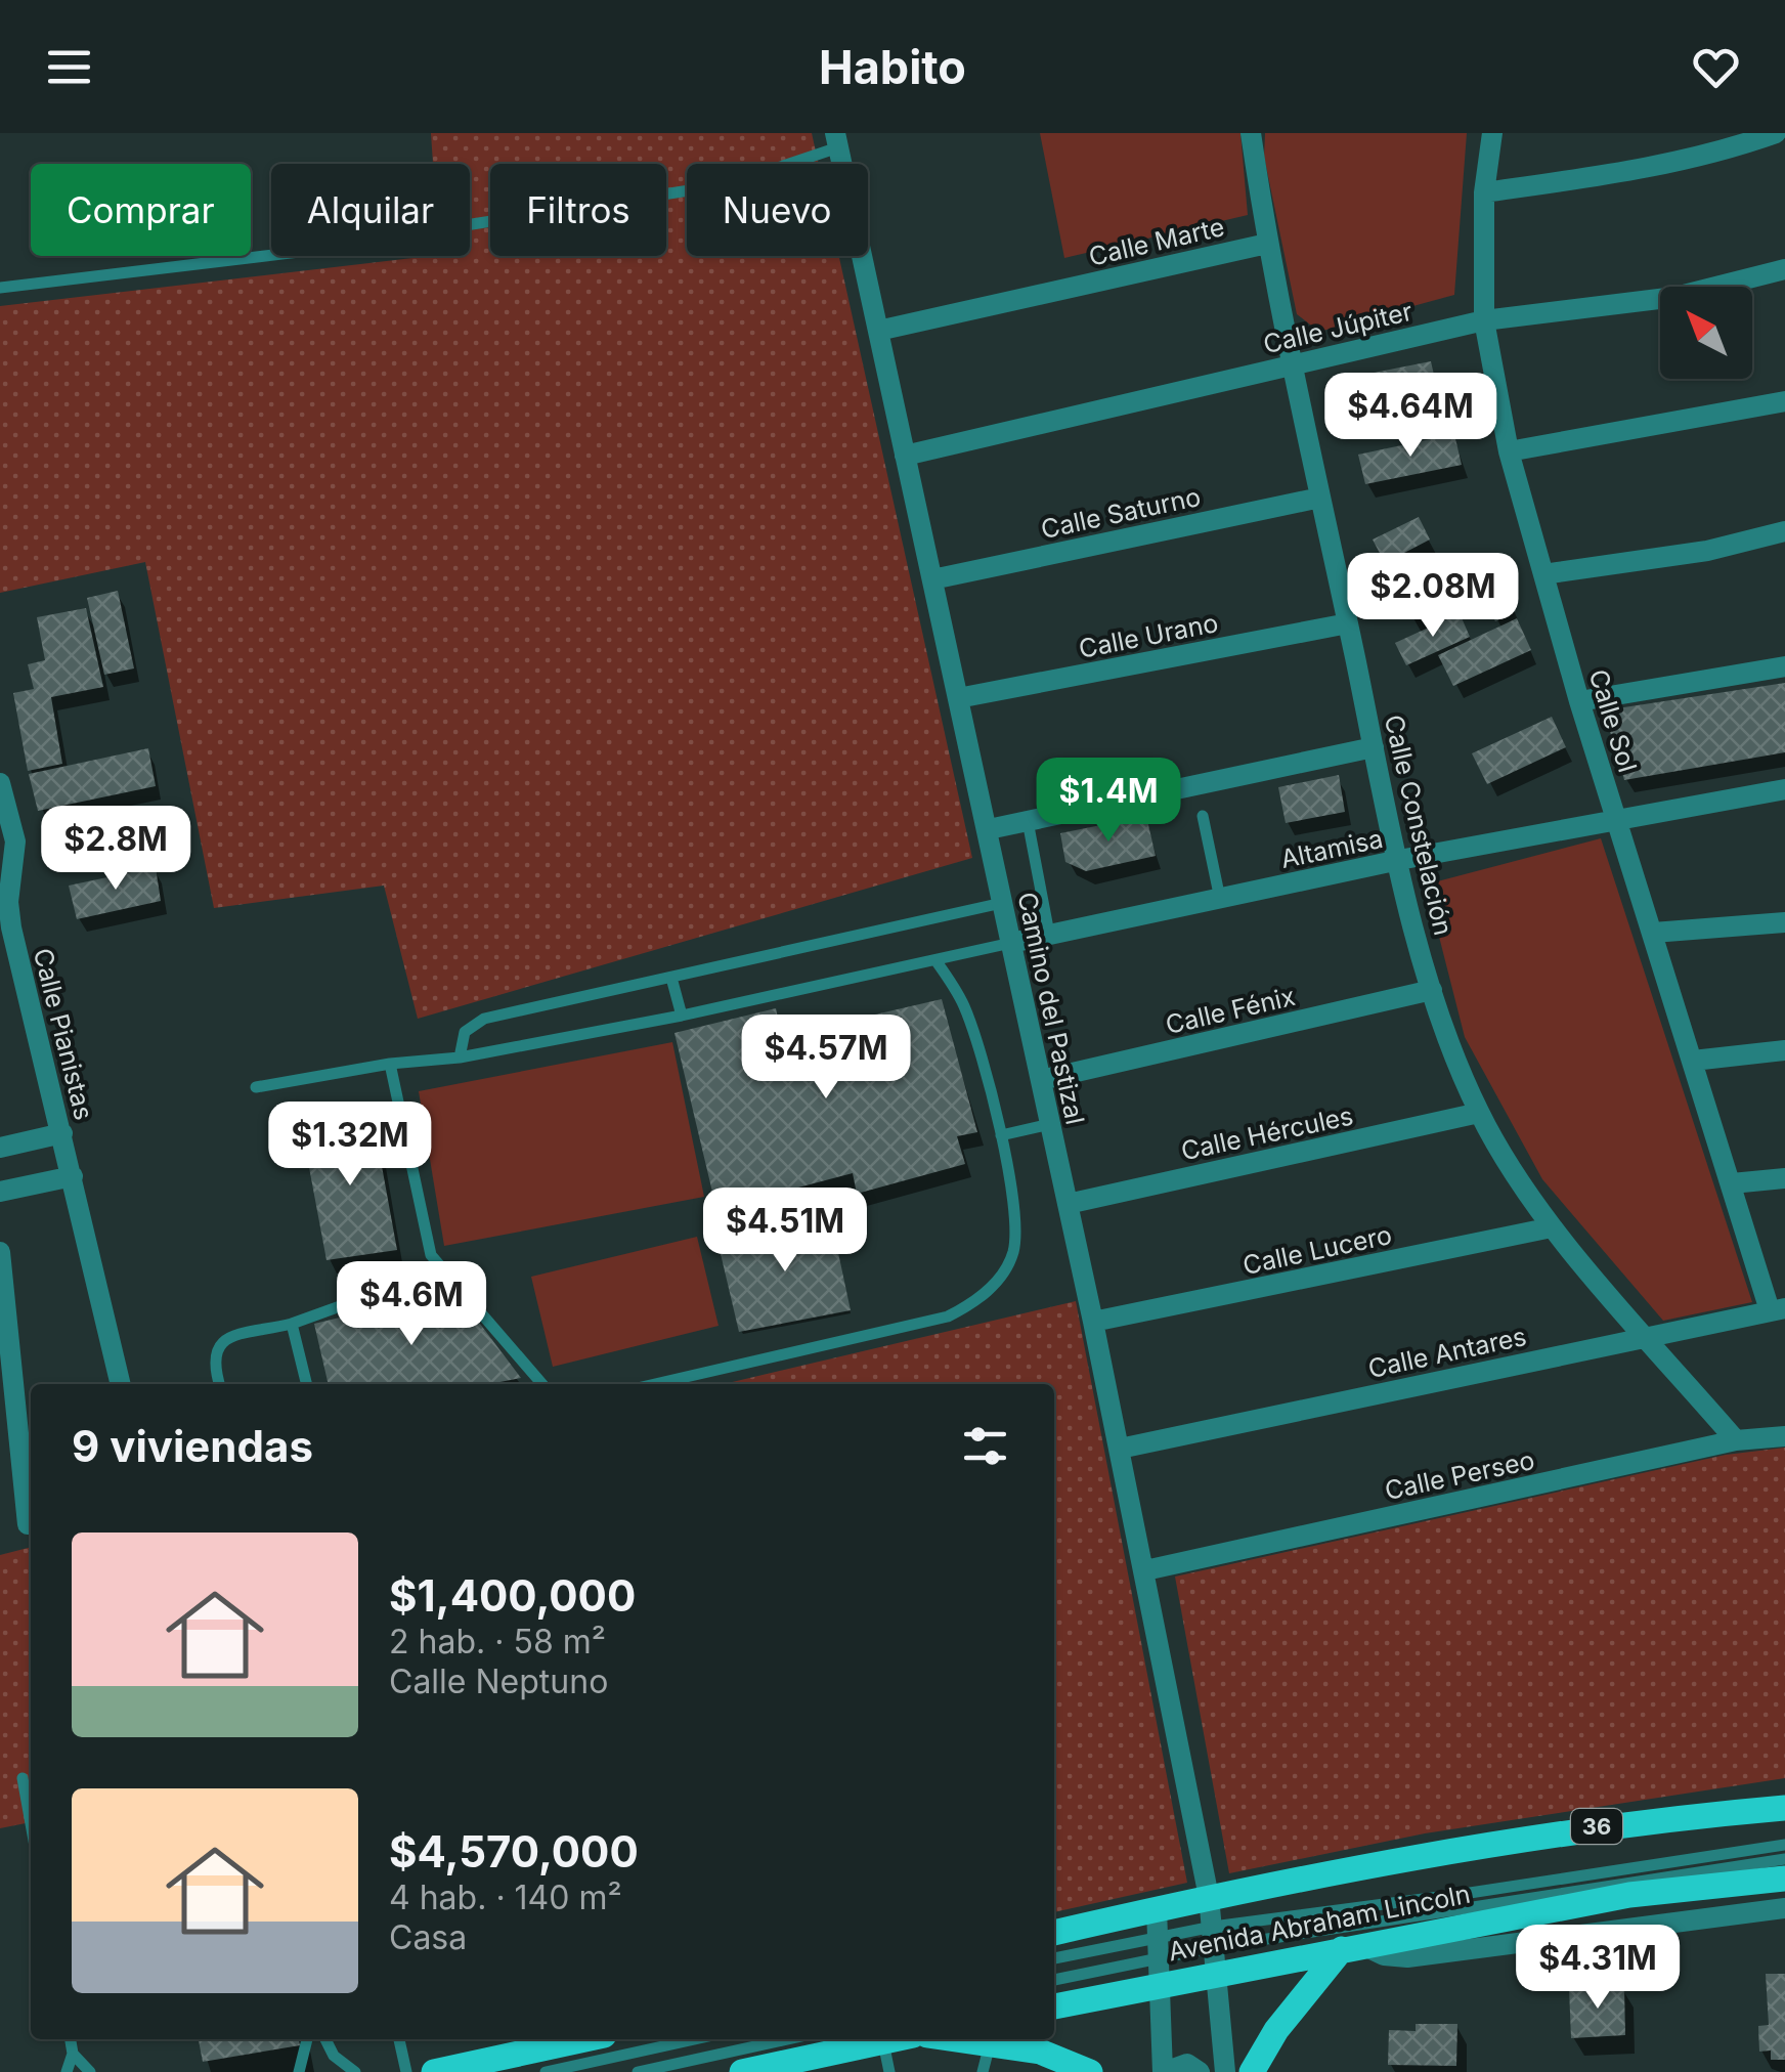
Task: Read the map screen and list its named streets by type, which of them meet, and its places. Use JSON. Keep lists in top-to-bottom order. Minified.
{"streets":{"main road":["36","Avenida Abraham Lincoln"],"street":["Calle Marte","Calle Júpiter","Calle Saturno","Calle Urano","Calle Sol","Calle Constelación","Altamisa","Camino del Pastizal","Calle Fénix","Calle Pianistas","Calle Hércules","Calle Lucero","Calle Antares","Calle Perseo"]},"crossings":[["Calle Marte","Calle Constelación"],["Calle Marte","Camino del Pastizal"],["Calle Júpiter","Calle Sol"],["Calle Júpiter","Calle Constelación"],["Calle Júpiter","Camino del Pastizal"],["Calle Saturno","Calle Constelación"],["Calle Saturno","Camino del Pastizal"],["Calle Urano","Calle Constelación"],["Calle Urano","Camino del Pastizal"],["Calle Sol","Altamisa"],["Calle Sol","Calle Antares"],["Calle Constelación","Altamisa"],["Calle Constelación","Calle Fénix"],["Calle Constelación","Calle Hércules"],["Calle Constelación","Calle Lucero"],["Calle Constelación","Calle Antares"],["Calle Constelación","Calle Perseo"],["Altamisa","Camino del Pastizal"],["Camino del Pastizal","Calle Fénix"],["Camino del Pastizal","Calle Hércules"],["Camino del Pastizal","Calle Lucero"],["Camino del Pastizal","Calle Antares"],["Camino del Pastizal","Calle Perseo"],["Camino del Pastizal","36"],["Camino del Pastizal","Avenida Abraham Lincoln"]],"north":"top left","page":{"header":"Habito","chip":["Comprar","Alquilar","Filtros","Nuevo"],"price":["$4.64M","$2.08M","$1.4M","$2.8M","$4.57M","$1.32M","$4.51M","$4.6M","$4.31M"],"heading":"9 viviendas","list":[{"name":"$1,400,000","note":"2 hab. · 58 m² · Calle Neptuno"},{"name":"$4,570,000","note":"4 hab. · 140 m² · Casa"}]}}
